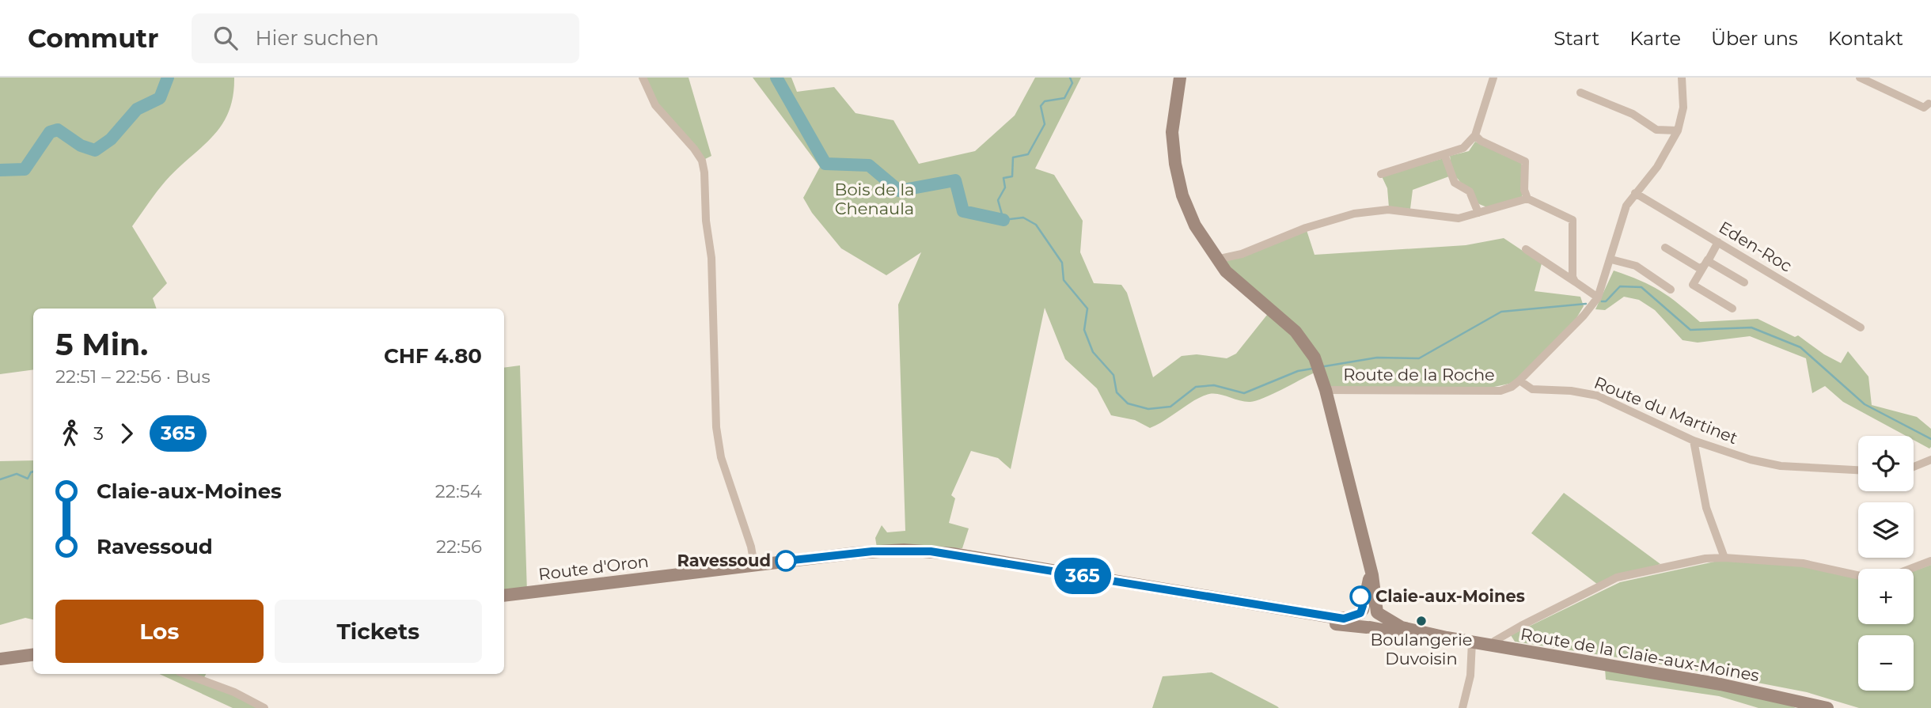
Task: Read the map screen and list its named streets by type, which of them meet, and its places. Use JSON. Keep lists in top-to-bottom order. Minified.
{"streets":{"main road":["Route d'Oron","Route de la Claie-aux-Moines"],"street":["Eden-Roc","Route de la Roche","Route du Martinet"]},"crossings":[["Eden-Roc","Route de la Roche"],["Route de la Roche","Route du Martinet"],["Route d'Oron","Route de la Claie-aux-Moines"]],"parks":["Bois de la Chenaula"],"places":["Ravessoud","Claie-aux-Moines","Boulangerie Duvoisin"],"lines":["bus line 365"],"page":{"header":"Commutr","search":"Hier suchen","nav":["Start","Karte","Über uns","Kontakt"],"on_map":"365","heading":["5 Min.","22:51 – 22:56 · Bus","CHF 4.80"],"legs":["3","365"],"map_buttons":["+","−"],"list":[{"name":"Claie-aux-Moines","value":"22:54"},{"name":"Ravessoud","value":"22:56"}],"buttons":["Los","Tickets"]}}
